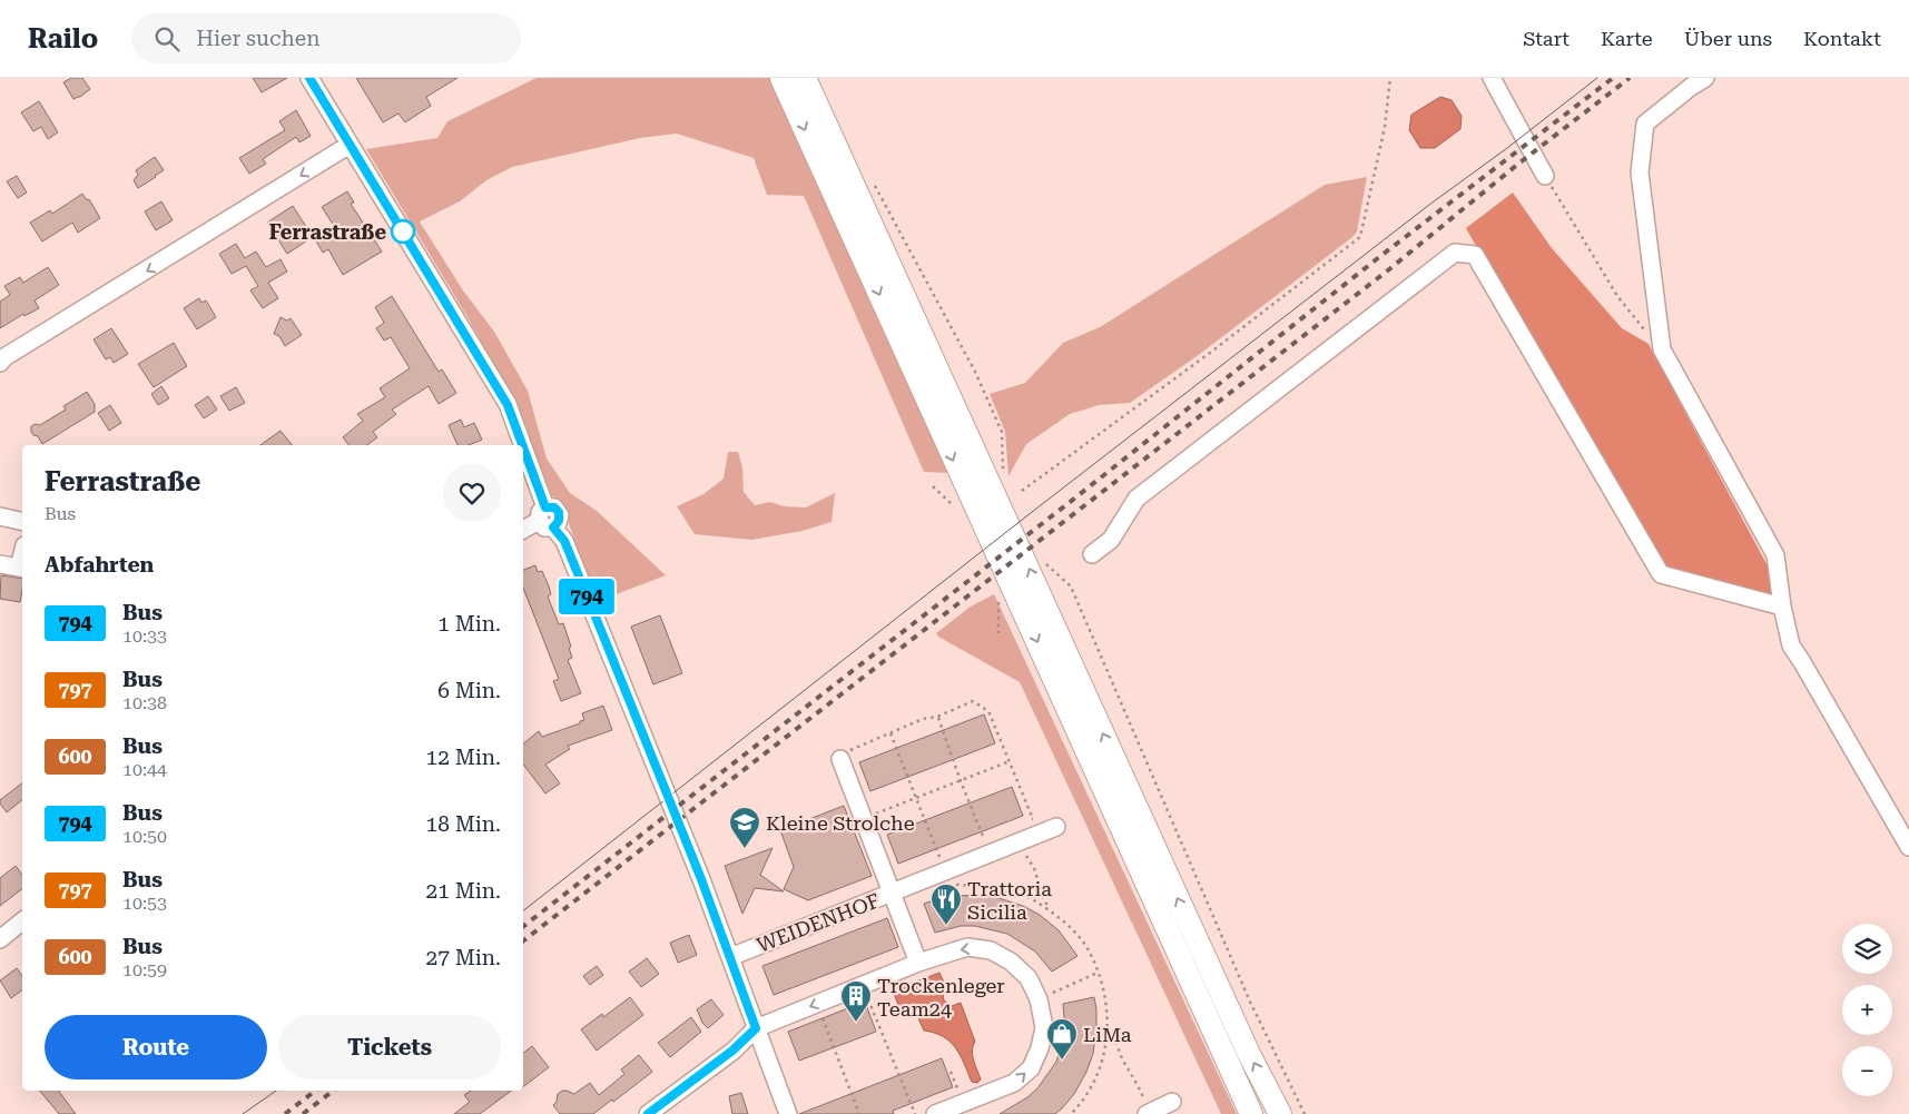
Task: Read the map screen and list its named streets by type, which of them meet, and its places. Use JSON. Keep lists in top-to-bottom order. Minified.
{"streets":{"street":["WEIDENHOF"]},"places":{"other":["Ferrastraße"],"school or university":["Kleine Strolche"],"restaurant":["Trattoria Sicilia"],"building":["Trockenleger Team24"],"shop":["LiMa"]},"lines":["bus line 794"],"page":{"header":"Railo","search":"Hier suchen","nav":["Start","Karte","Über uns","Kontakt"],"on_map":"794","heading":[["Ferrastraße","Bus"],"Abfahrten"],"list":[{"mark":"794","name":"Bus","note":"10:33","value":"1 Min."},{"mark":"797","name":"Bus","note":"10:38","value":"6 Min."},{"mark":"600","name":"Bus","note":"10:44","value":"12 Min."},{"mark":"794","name":"Bus","note":"10:50","value":"18 Min."},{"mark":"797","name":"Bus","note":"10:53","value":"21 Min."},{"mark":"600","name":"Bus","note":"10:59","value":"27 Min."}],"map_buttons":["+","−"],"buttons":["Route","Tickets"]}}
